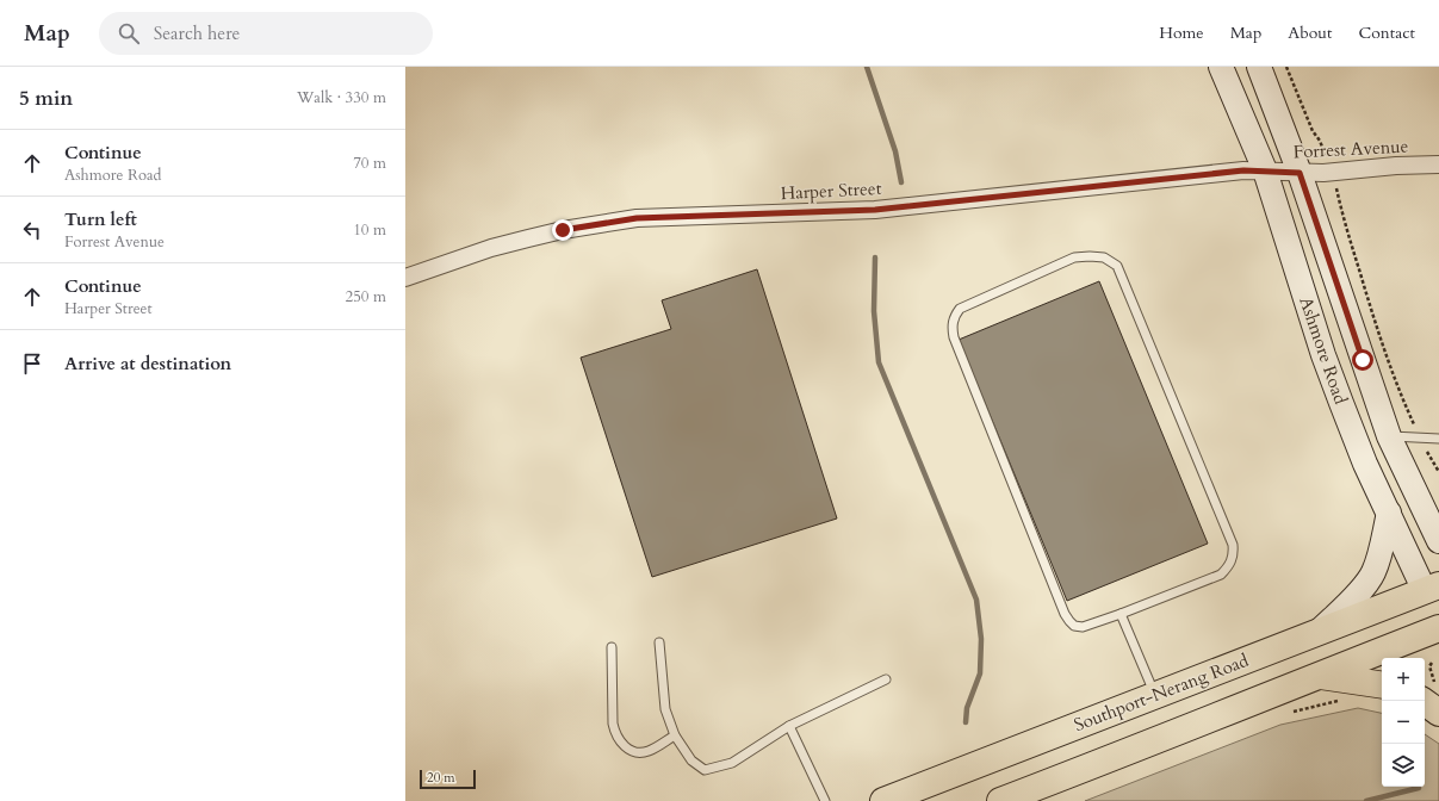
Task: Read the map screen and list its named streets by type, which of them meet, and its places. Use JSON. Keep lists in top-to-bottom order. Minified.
{"streets":{"main road":["Ashmore Road","Southport-Nerang Road"],"street":["Forrest Avenue","Harper Street"]},"crossings":[["Forrest Avenue","Harper Street"],["Forrest Avenue","Ashmore Road"],["Harper Street","Ashmore Road"],["Ashmore Road","Southport-Nerang Road"]],"scale_bar":"20 m","page":{"header":"Map","search":"Search here","nav":["Home","Map","About","Contact"],"heading":["5 min","Walk · 330 m"],"list":[["Continue","Ashmore Road","70 m"],["Turn left","Forrest Avenue","10 m"],["Continue","Harper Street","250 m"],"Arrive at destination"],"map_buttons":["+","−"],"scale":"20 m"}}
